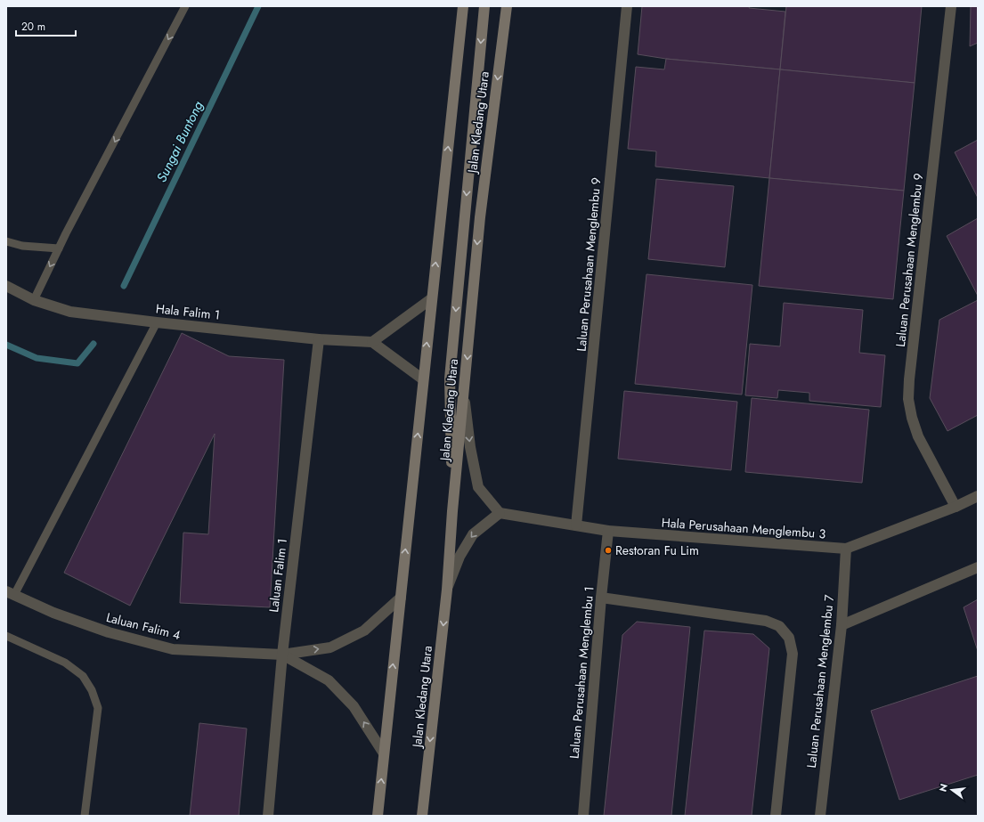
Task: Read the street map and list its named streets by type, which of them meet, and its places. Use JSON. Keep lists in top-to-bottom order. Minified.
{"streets":{"main road":["Jalan Kledang Utara"],"street":["Laluan Perusahaan Menglembu 9","Hala Falim 1","Hala Perusahaan Menglembu 3","Laluan Falim 1","Laluan Falim 4","Laluan Perusahaan Menglembu 1","Laluan Perusahaan Menglembu 7"]},"crossings":[["Laluan Perusahaan Menglembu 9","Hala Perusahaan Menglembu 3"],["Hala Falim 1","Laluan Falim 1"],["Hala Perusahaan Menglembu 3","Laluan Perusahaan Menglembu 1"],["Hala Perusahaan Menglembu 3","Laluan Perusahaan Menglembu 7"],["Laluan Falim 1","Laluan Falim 4"]],"water":["Sungai Buntong"],"places":["Restoran Fu Lim"],"scale_bar":"20 m","north":"left"}
